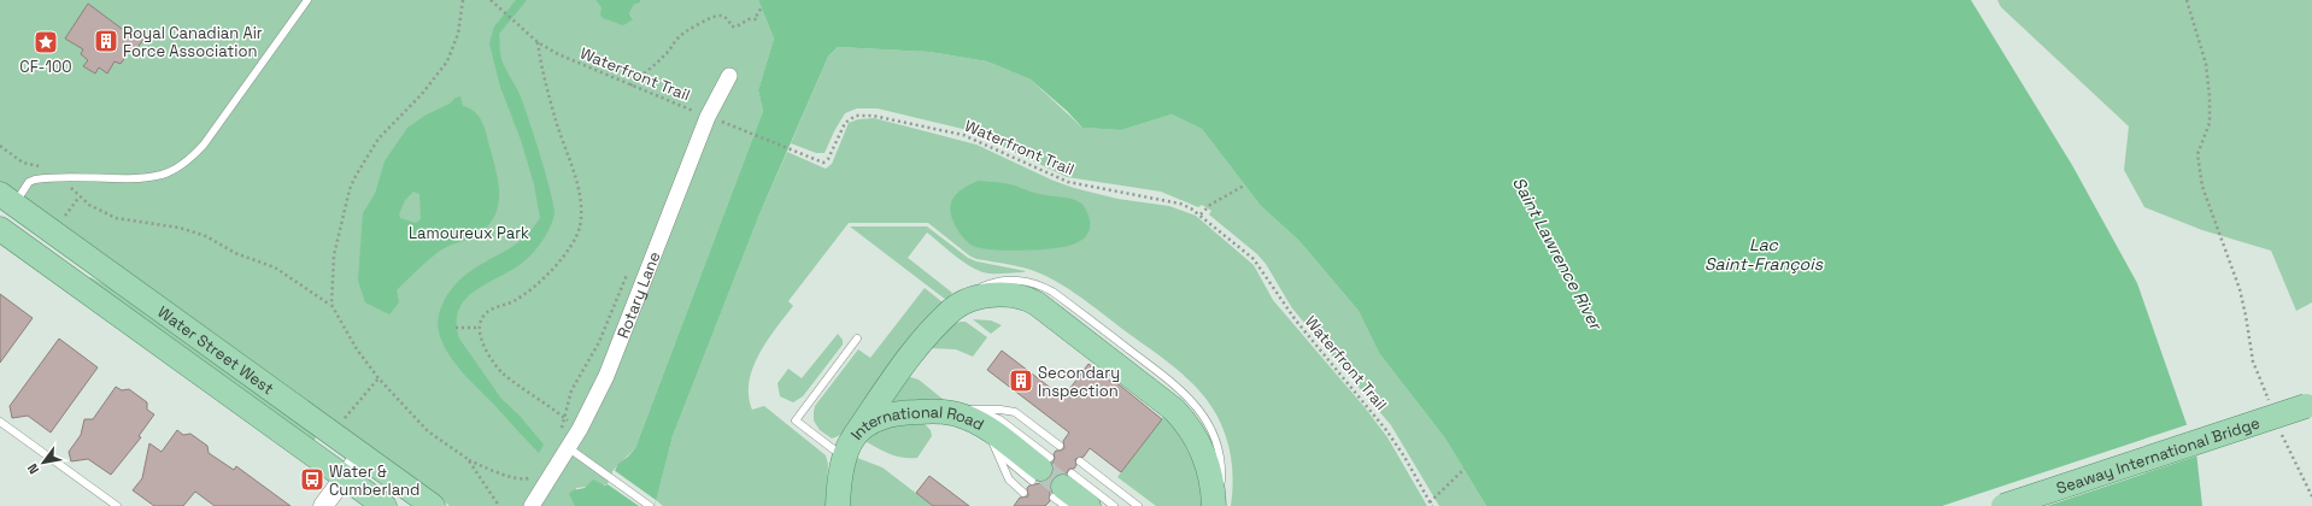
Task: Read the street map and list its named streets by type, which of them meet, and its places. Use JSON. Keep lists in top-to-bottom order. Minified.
{"streets":{"main road":["Water Street West","International Road","Seaway International Bridge"],"street":["Rotary Lane"],"path":["Waterfront Trail"]},"crossings":[["Waterfront Trail","Rotary Lane"]],"water":["Lac Saint-François","Saint Lawrence River"],"parks":["Lamoureux Park"],"places":{"building":["Royal Canadian Air Force Association","Secondary Inspection"],"place":["CF-100"],"bus stop":["Water & Cumberland"]},"north":"bottom left"}
